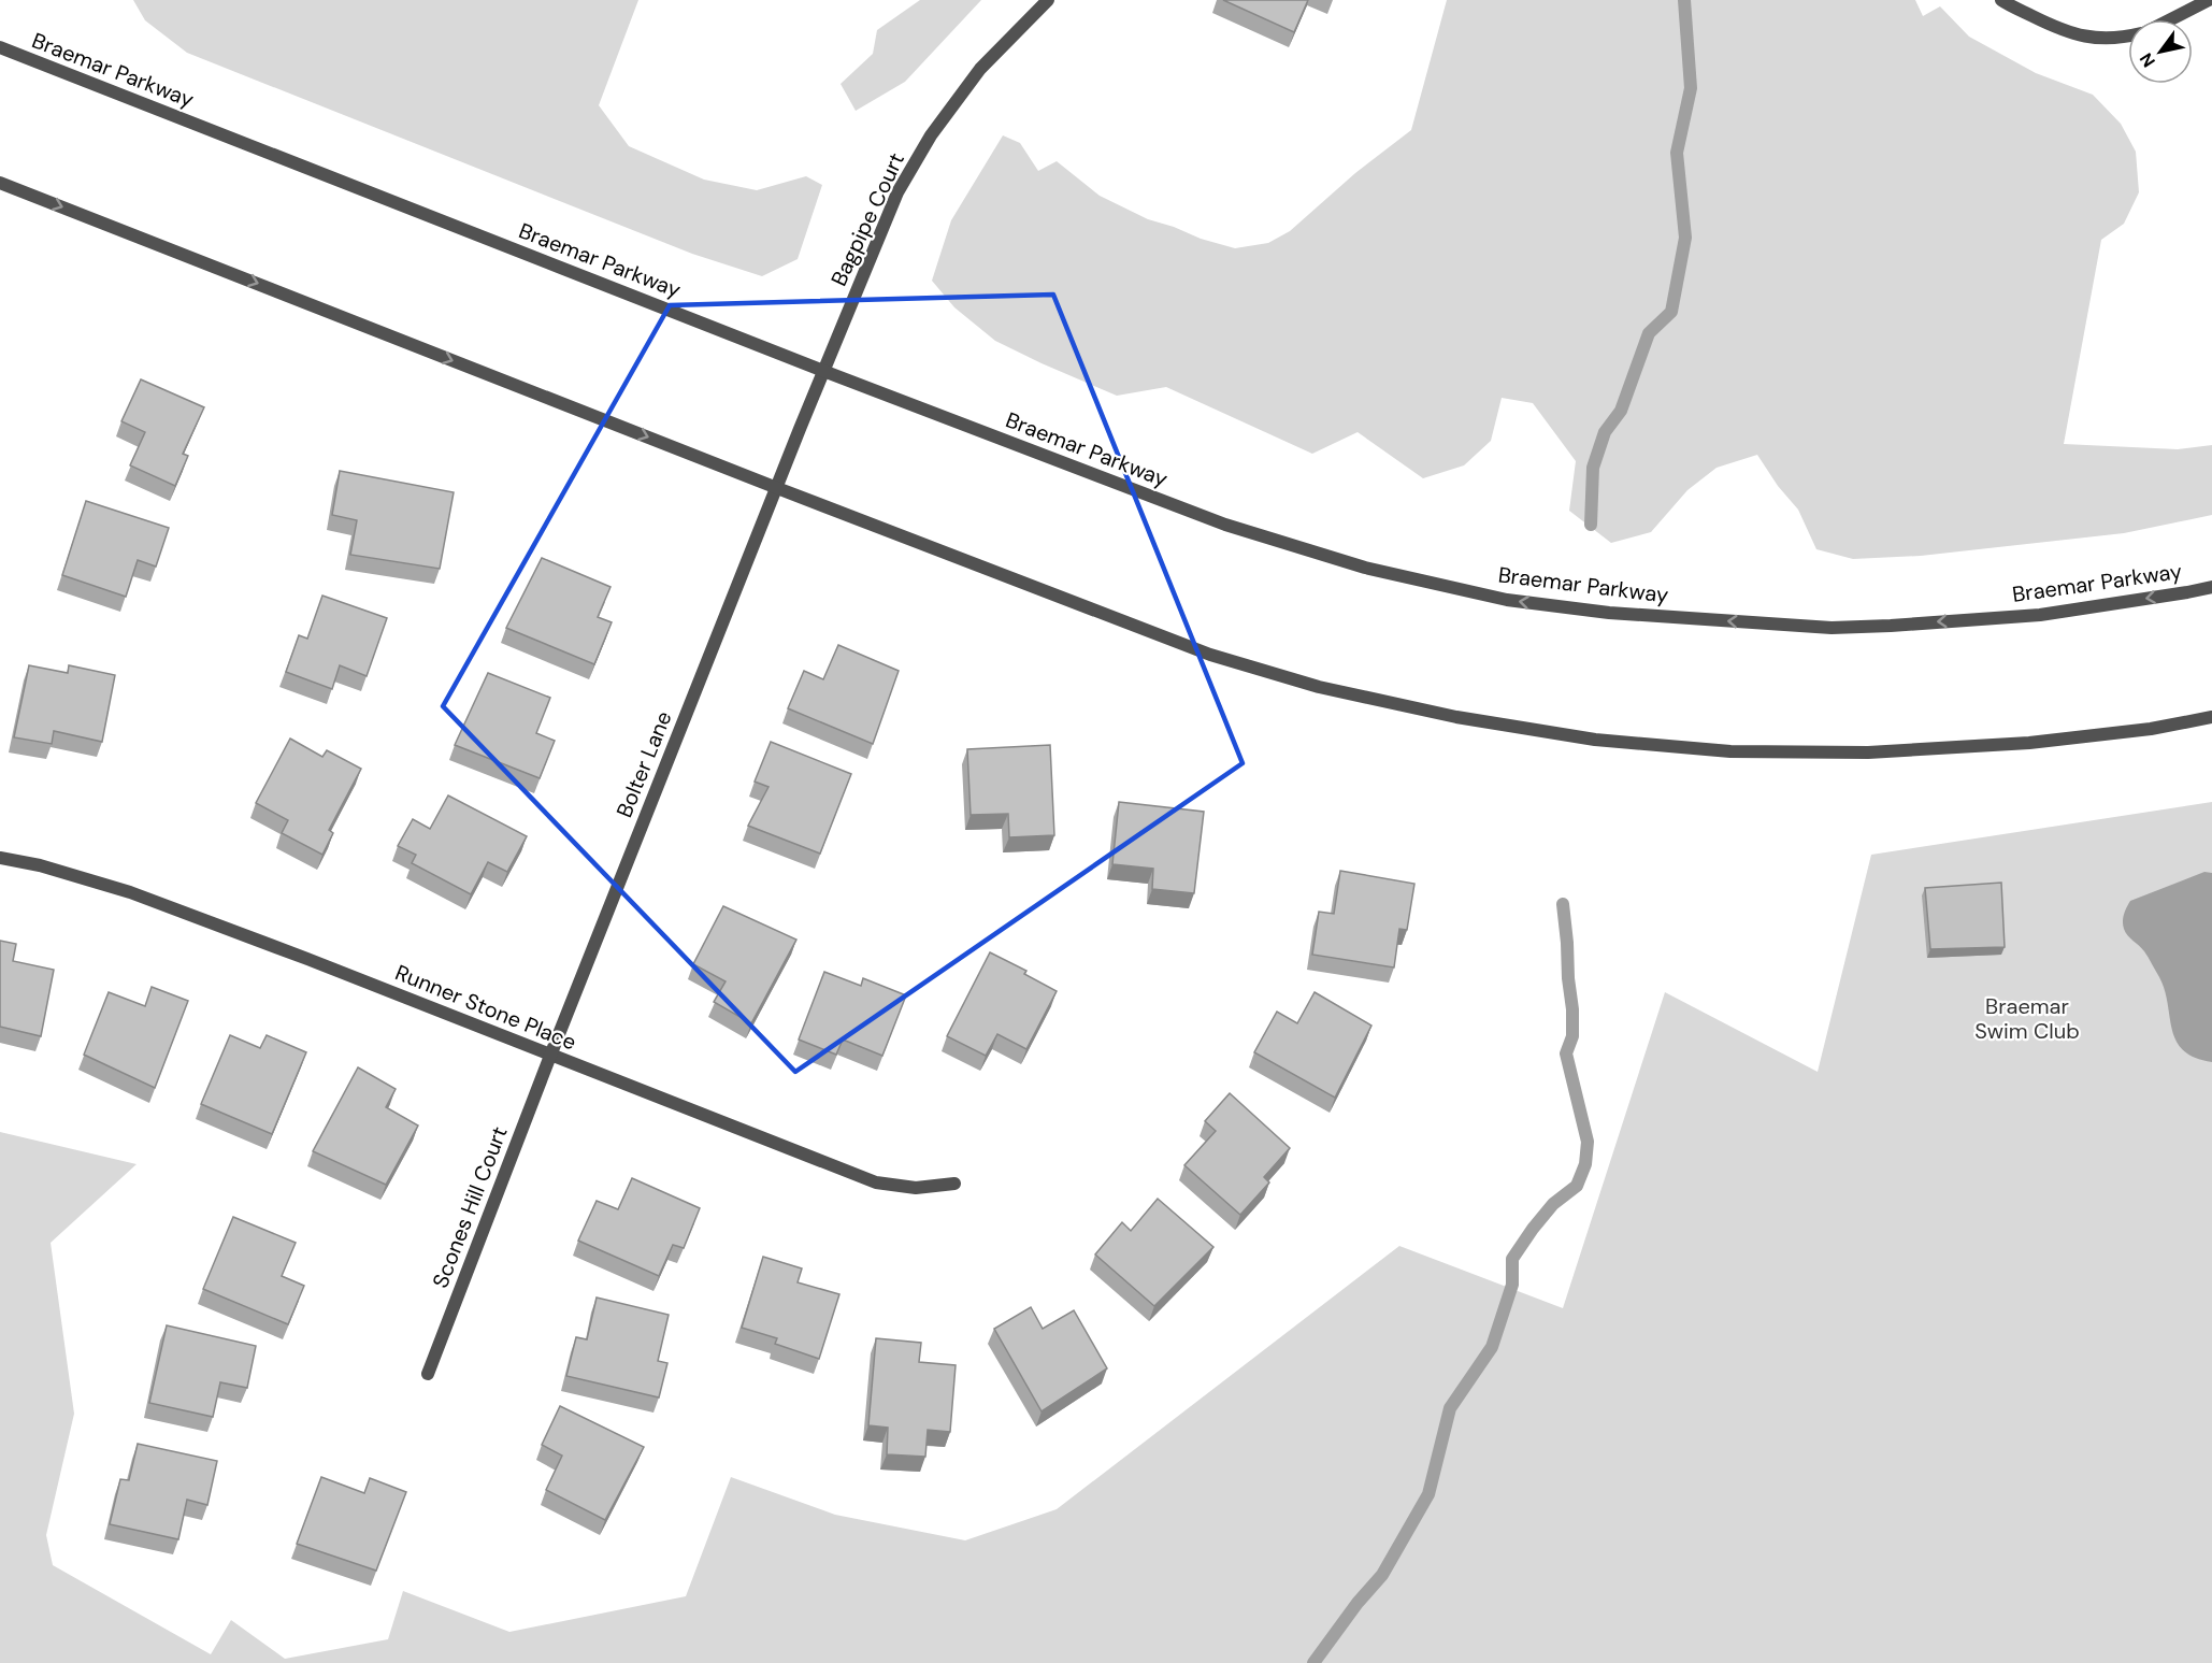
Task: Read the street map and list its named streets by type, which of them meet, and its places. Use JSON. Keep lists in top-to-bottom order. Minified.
{"streets":{"street":["Braemar Parkway","Bagpipe Court","Bolter Lane","Runner Stone Place","Scones Hill Court"]},"crossings":[["Braemar Parkway","Bagpipe Court"],["Bagpipe Court","Bolter Lane"],["Bolter Lane","Runner Stone Place"],["Bolter Lane","Scones Hill Court"],["Runner Stone Place","Scones Hill Court"]],"one_way":["Braemar Parkway"],"parks":["Braemar Swim Club"],"north":"bottom left"}
